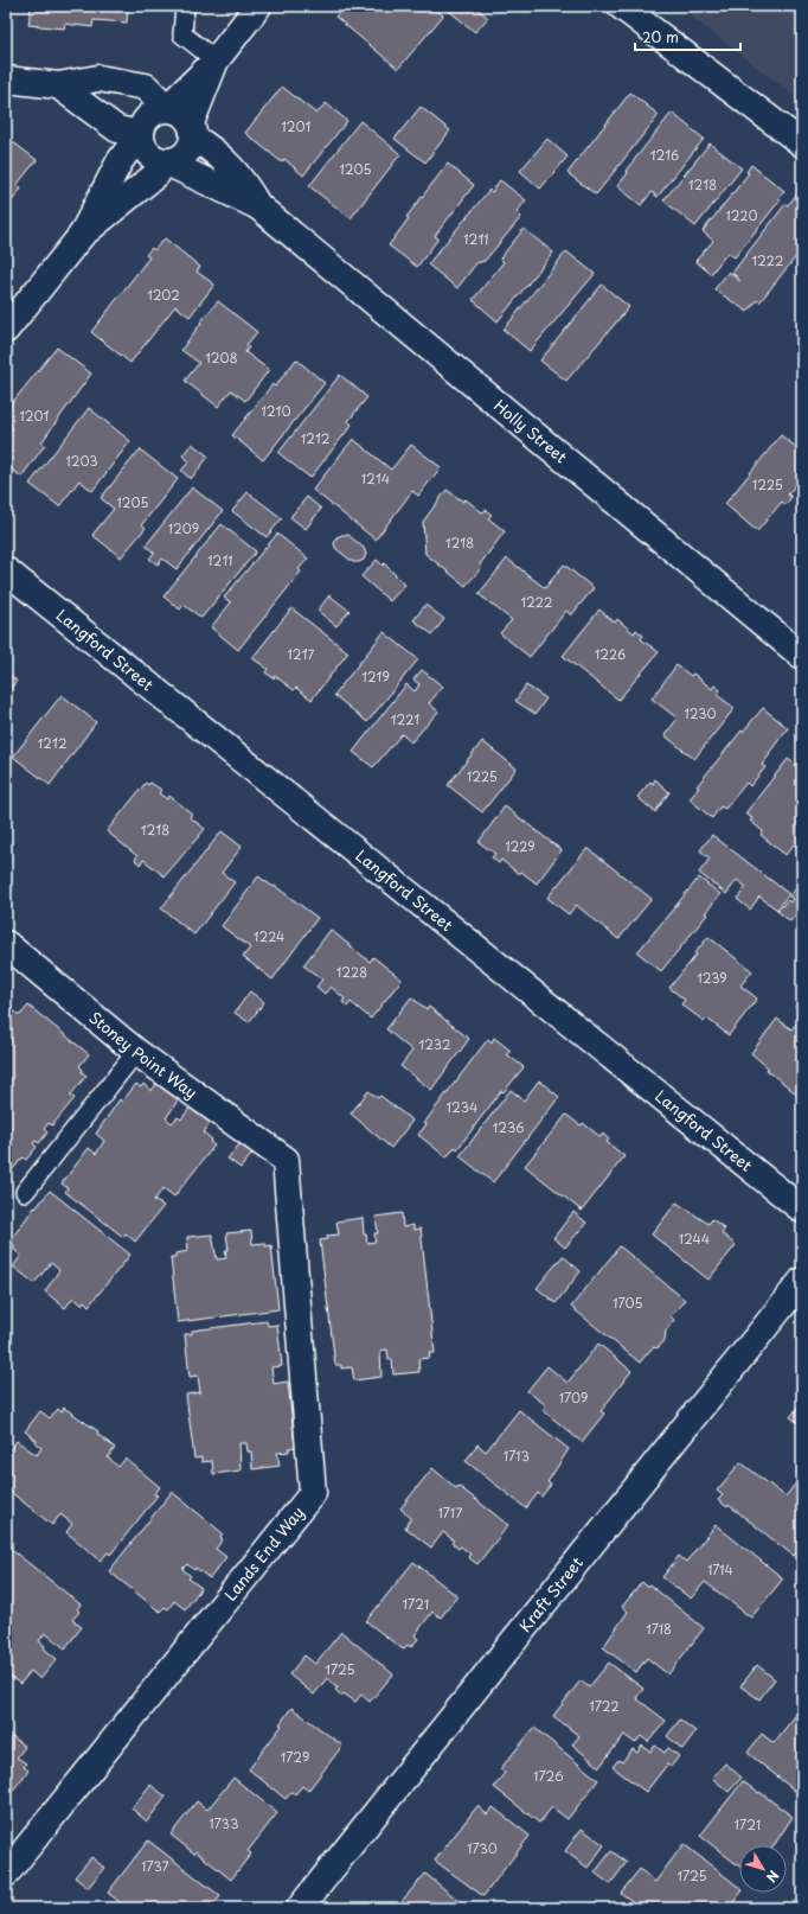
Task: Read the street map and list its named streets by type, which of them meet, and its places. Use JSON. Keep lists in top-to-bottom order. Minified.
{"streets":{"street":["Holly Street","Langford Street","Stoney Point Way","Lands End Way","Kraft Street"]},"crossings":[["Stoney Point Way","Lands End Way"]],"house_numbers":["1201","1216","1205","1218","1220","1211","1222","1202","1208","1210","1201","1212","1203","1214","1225","1205","1209","1218","1211","1222","1217","1226","1219","1230","1221","1212","1225","1218","1229","1224","1228","1239","1232","1234","1236","1244","1705","1709","1713","1717","1714","1721","1718","1725","1722","1729","1726","1733","1721","1730","1737","1725"],"scale_bar":"20 m","north":"bottom right"}
